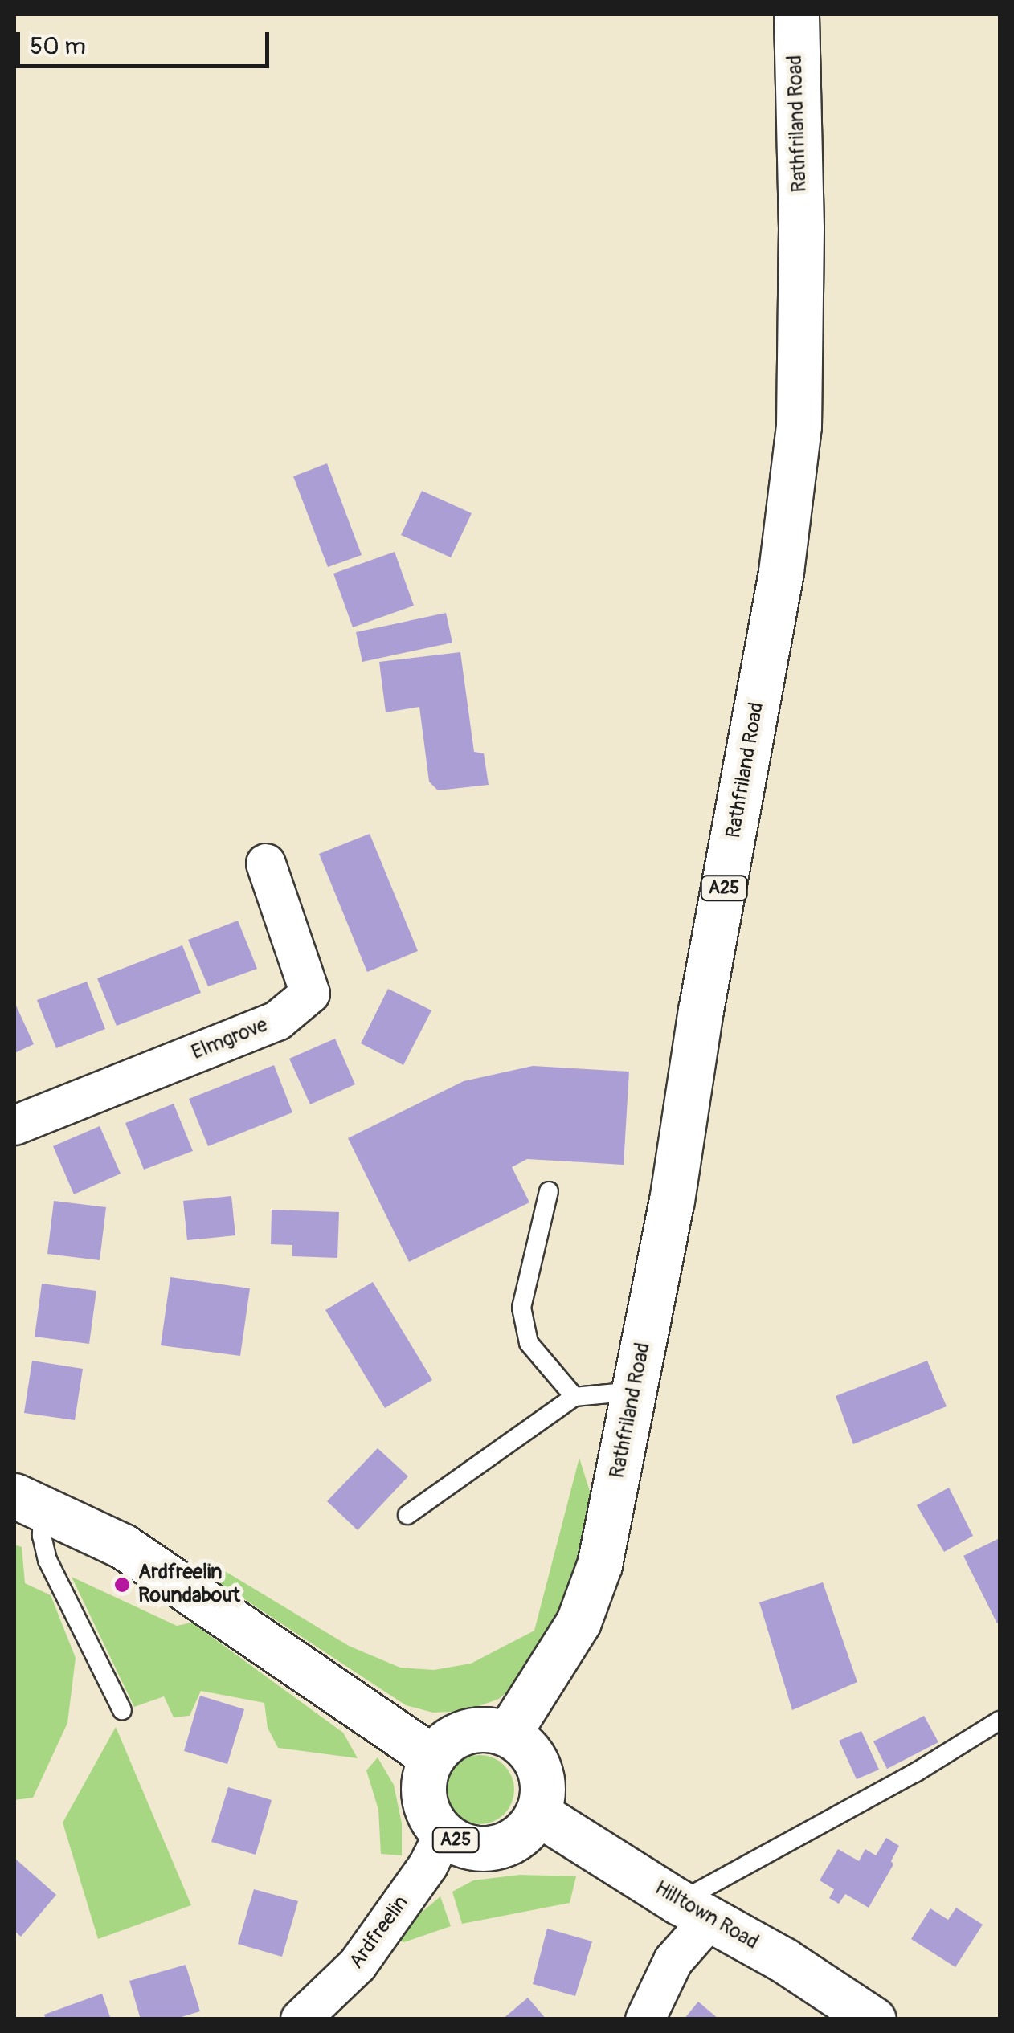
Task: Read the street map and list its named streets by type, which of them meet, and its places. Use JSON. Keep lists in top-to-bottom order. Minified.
{"streets":{"main road":["Rathfriland Road","A25","Hilltown Road"],"street":["Elmgrove","Ardfreelin"]},"crossings":[["Rathfriland Road","A25"],["Rathfriland Road","Hilltown Road"],["Rathfriland Road","Ardfreelin"],["A25","Hilltown Road"],["A25","Ardfreelin"],["Hilltown Road","Ardfreelin"]],"places":["Ardfreelin Roundabout"],"scale_bar":"50 m"}
